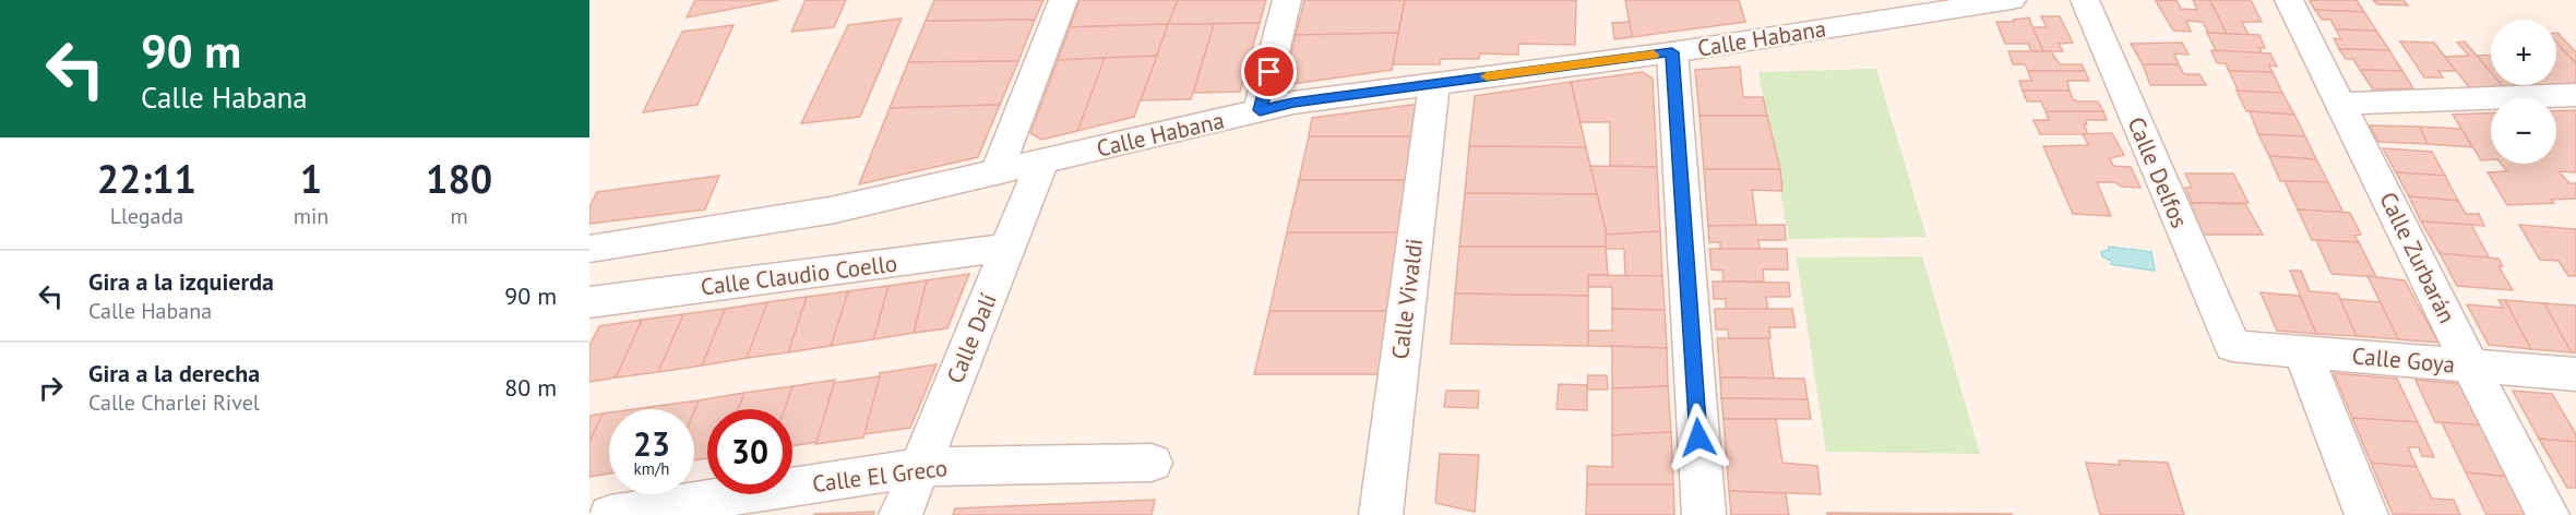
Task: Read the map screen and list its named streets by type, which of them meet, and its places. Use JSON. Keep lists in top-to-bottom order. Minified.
{"streets":{"street":["Calle Habana","Calle Delfos","Calle Zurbarán","Calle Claudio Coello","Calle Vivaldi","Calle Dalí","Calle Goya","Calle El Greco"]},"crossings":[["Calle Habana","Calle Vivaldi"],["Calle Habana","Calle Dalí"],["Calle Delfos","Calle Goya"],["Calle Zurbarán","Calle Goya"],["Calle Claudio Coello","Calle Dalí"],["Calle Dalí","Calle El Greco"]],"page":{"turn":["90 m","Calle Habana"],"map_buttons":["+","−"],"eta":["22:11","Llegada","1","min","180","m"],"list":[{"name":"Gira a la izquierda","note":"Calle Habana","value":"90 m"},{"name":"Gira a la derecha","note":"Calle Charlei Rivel","value":"80 m"}],"speed":"23 km/h","limit":"30"}}
